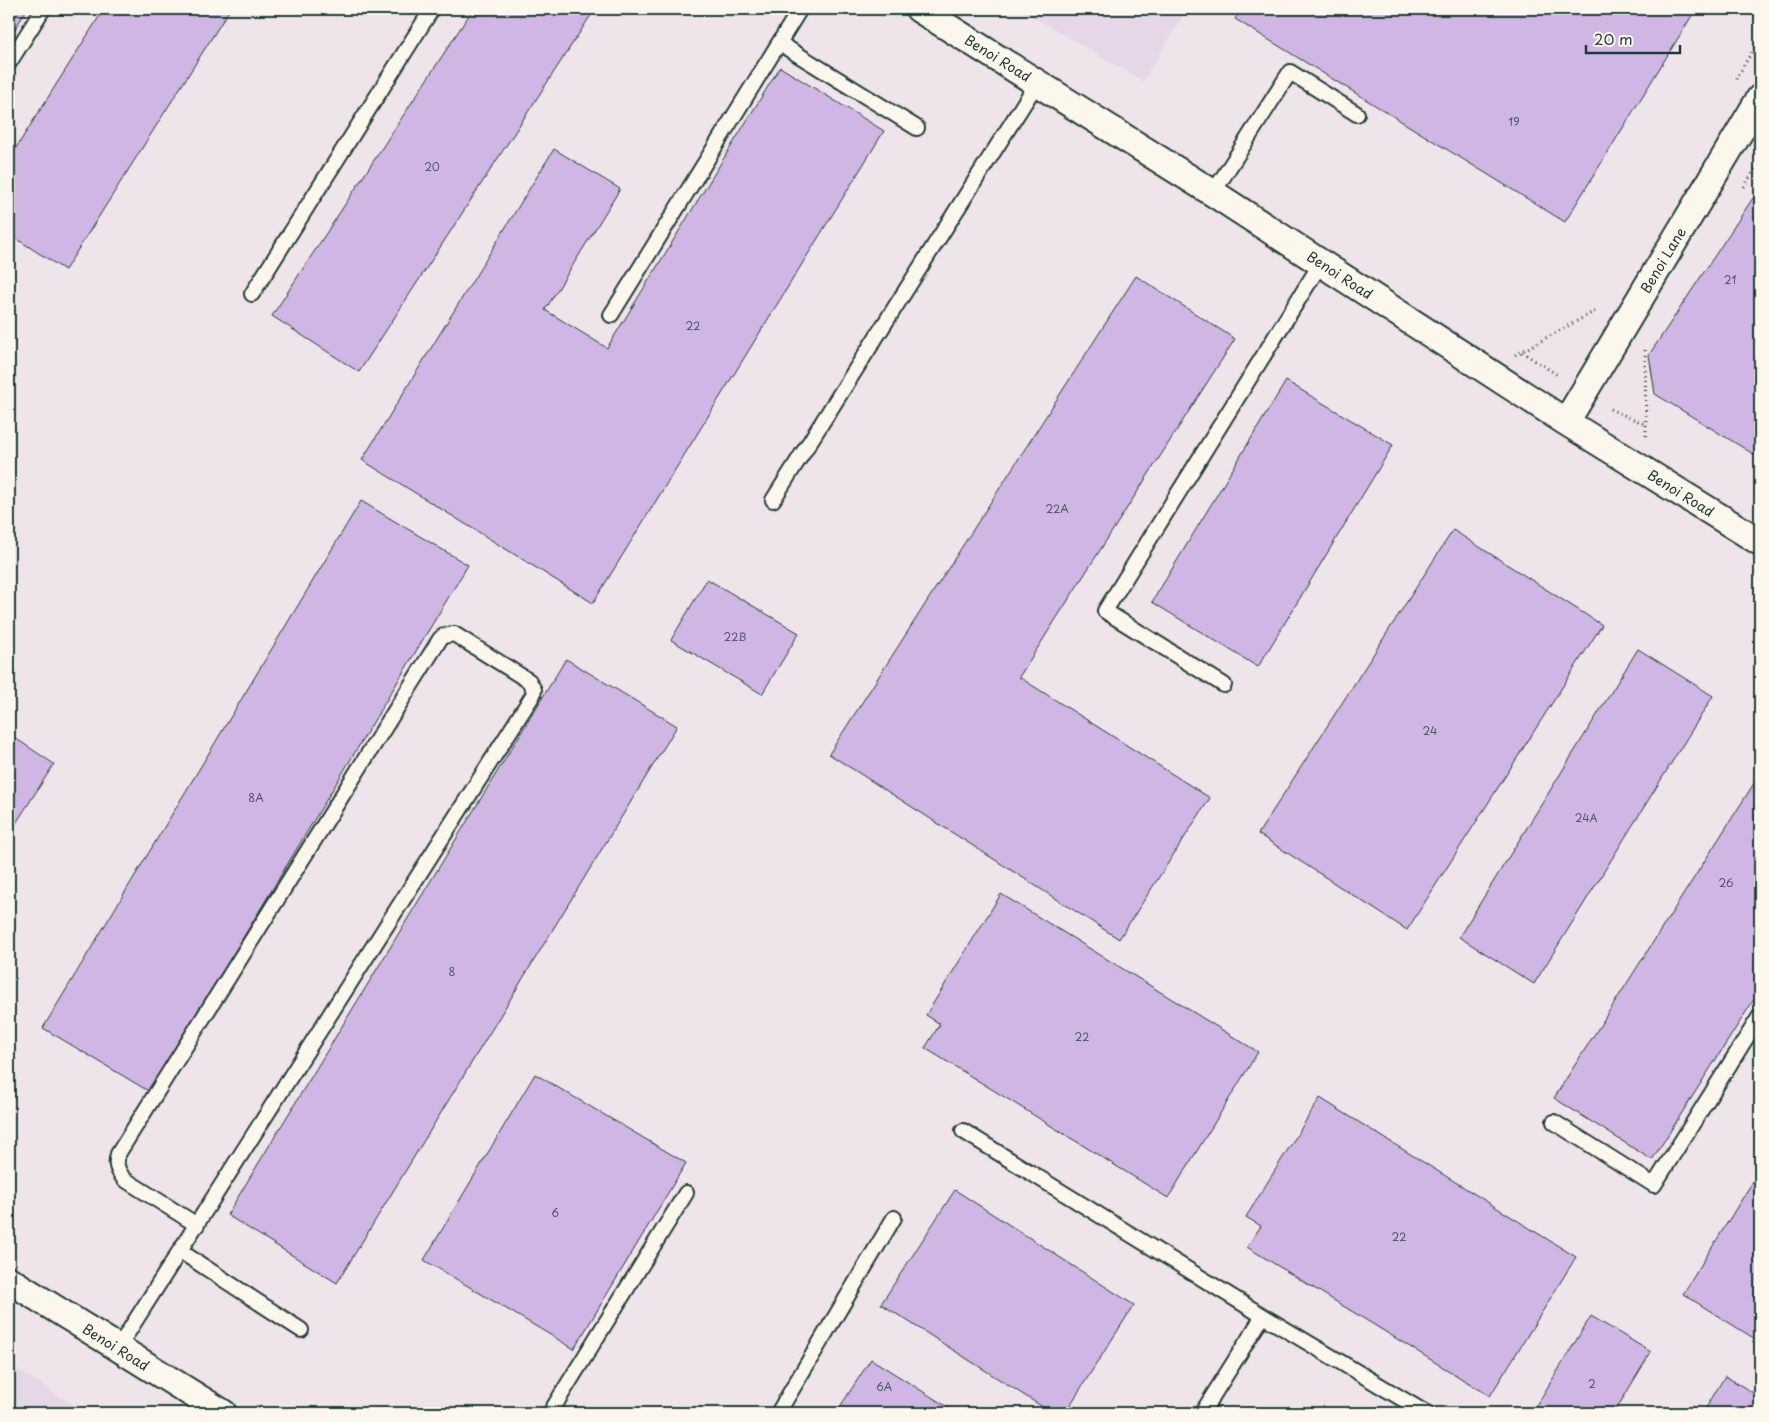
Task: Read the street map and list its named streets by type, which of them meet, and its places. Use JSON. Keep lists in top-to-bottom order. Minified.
{"streets":{"street":["Benoi Road","Benoi Lane"]},"crossings":[["Benoi Road","Benoi Lane"]],"house_numbers":["19","20","21","22","22A","22B","24","8A","24A","26","8","22","6","22","2","6A"],"scale_bar":"20 m"}
